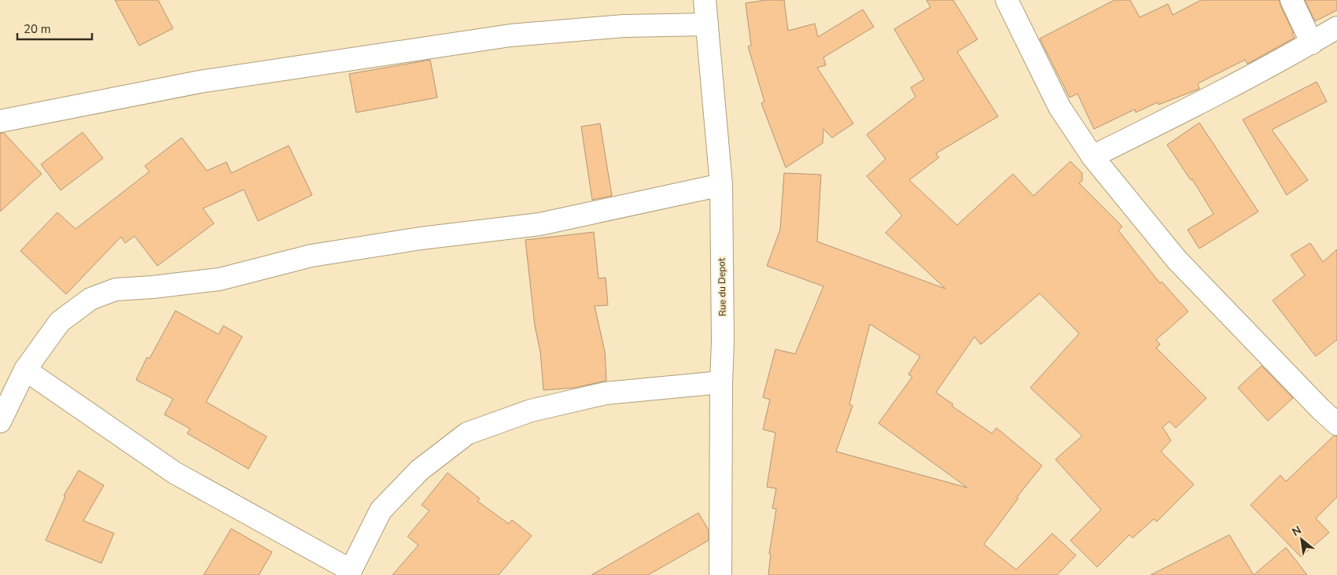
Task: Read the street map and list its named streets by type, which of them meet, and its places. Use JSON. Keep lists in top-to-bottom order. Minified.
{"streets":{"street":["Rue du Depot"]},"scale_bar":"20 m","north":"top left"}
